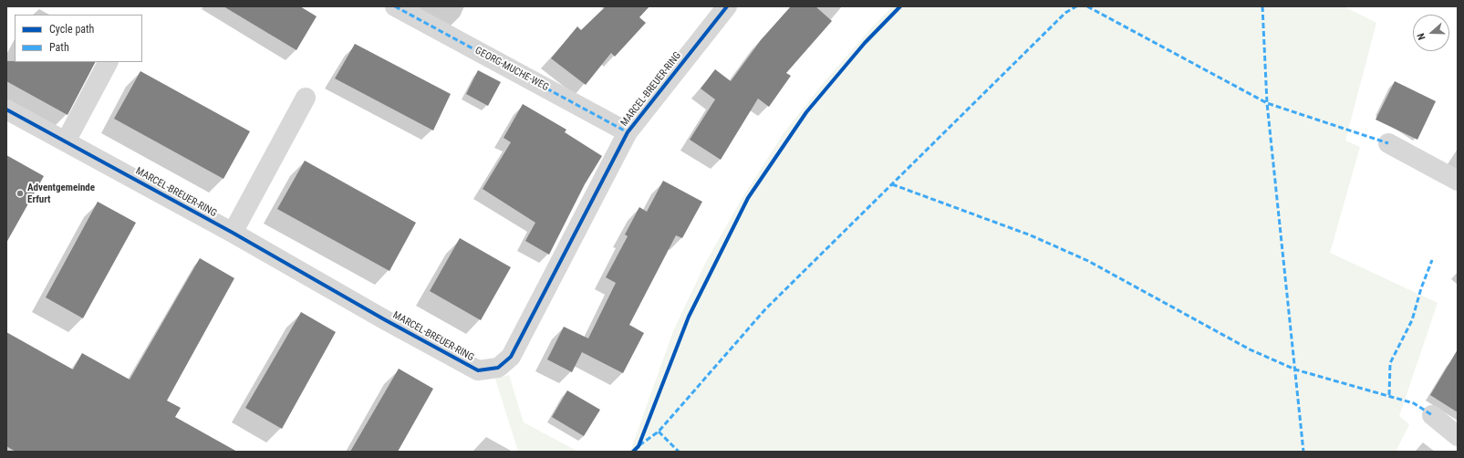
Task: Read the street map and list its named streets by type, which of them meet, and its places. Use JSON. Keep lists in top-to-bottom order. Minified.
{"streets":{"street":["GEORG-MUCHE-WEG","MARCEL-BREUER-RING"]},"crossings":[["GEORG-MUCHE-WEG","MARCEL-BREUER-RING"]],"places":["Adventgemeinde Erfurt"],"legend":["Cycle path","Path"],"north":"left"}
